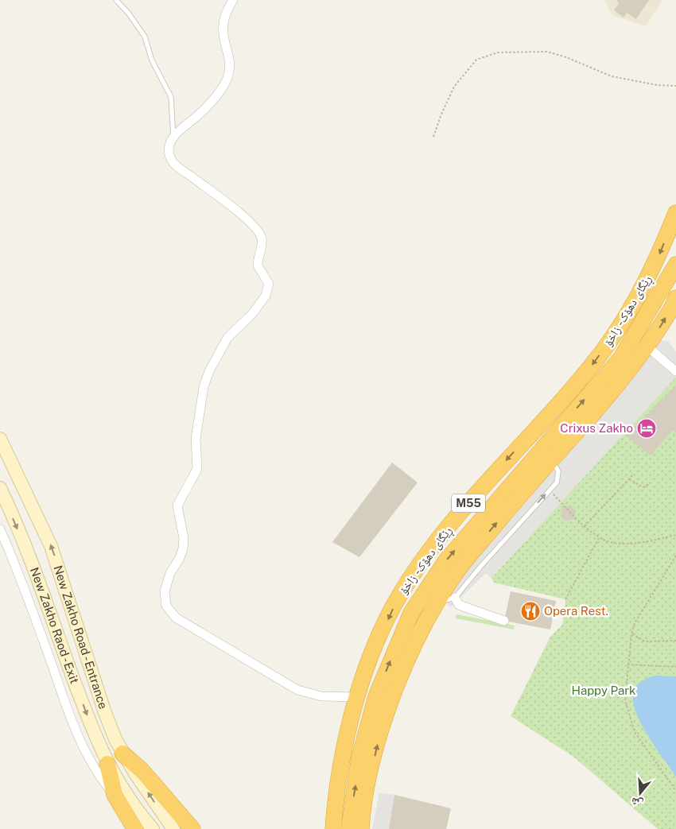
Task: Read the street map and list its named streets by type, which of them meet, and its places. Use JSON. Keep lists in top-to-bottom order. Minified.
{"streets":{"highway":["ڕێگای دهۆک - زاخۆ","M55"],"main road":["New Zakho Raod - Exit","New Zakho Road - Entrance"]},"one_way":["New Zakho Raod - Exit","New Zakho Road - Entrance"],"parks":["Happy Park"],"places":{"hotel":["Crixus Zakho"],"restaurant":["Opera Rest."]},"north":"bottom"}
